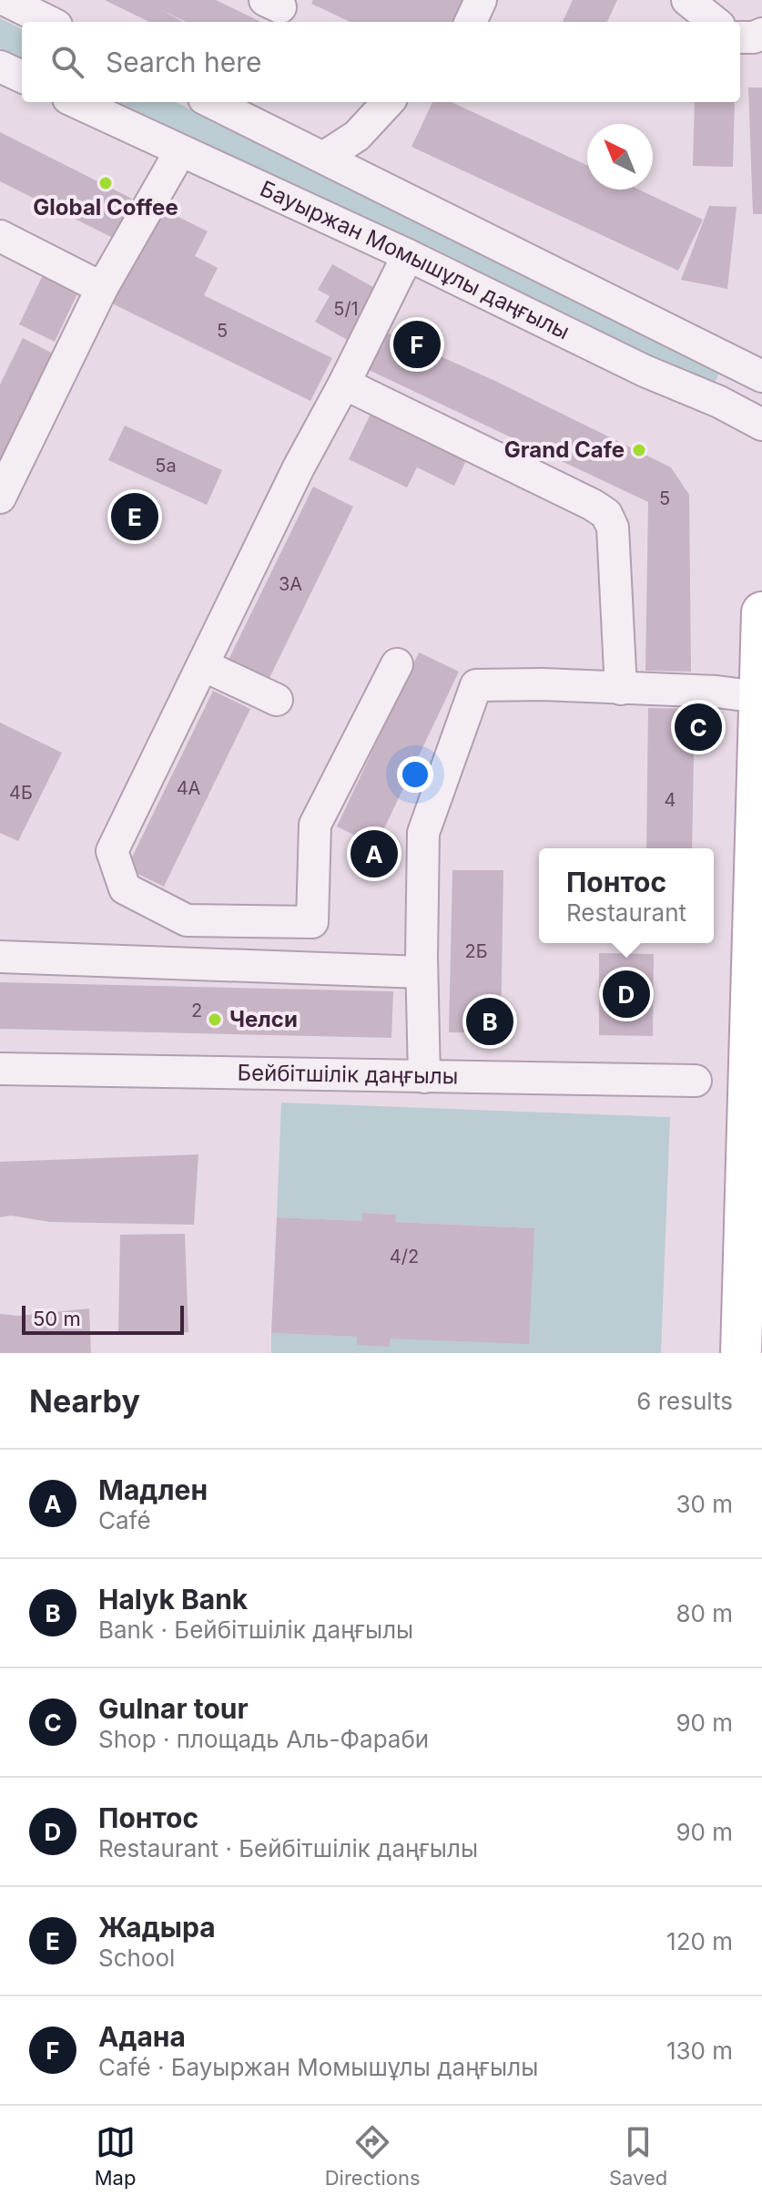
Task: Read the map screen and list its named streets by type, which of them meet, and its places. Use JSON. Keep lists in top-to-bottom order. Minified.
{"streets":{"street":["Бауыржан Момышұлы даңғылы","Бейбітшілік даңғылы"]},"places":["Global Coffee","Grand Cafe","Челси"],"house_numbers":["5/1","5","5а","5","3А","4А","4Б","4","2Б","2","4/2"],"scale_bar":"50 m","north":"top left","page":{"search":"Search here","pins":["F","E","C","A","D","B"],"popup":["Понтос","Restaurant"],"scale":"50 m","heading":["Nearby","6 results"],"list":[{"mark":"A","name":"Мадлен","note":"Café","value":"30 m"},{"mark":"B","name":"Halyk Bank","note":"Bank · Бейбітшілік даңғылы","value":"80 m"},{"mark":"C","name":"Gulnar tour","note":"Shop · площадь Аль-Фараби","value":"90 m"},{"mark":"D","name":"Понтос","note":"Restaurant · Бейбітшілік даңғылы","value":"90 m"},{"mark":"E","name":"Жадыра","note":"School","value":"120 m"},{"mark":"F","name":"Адана","note":"Café · Бауыржан Момышұлы даңғылы","value":"130 m"}],"nav":["Map","Directions","Saved"]}}
